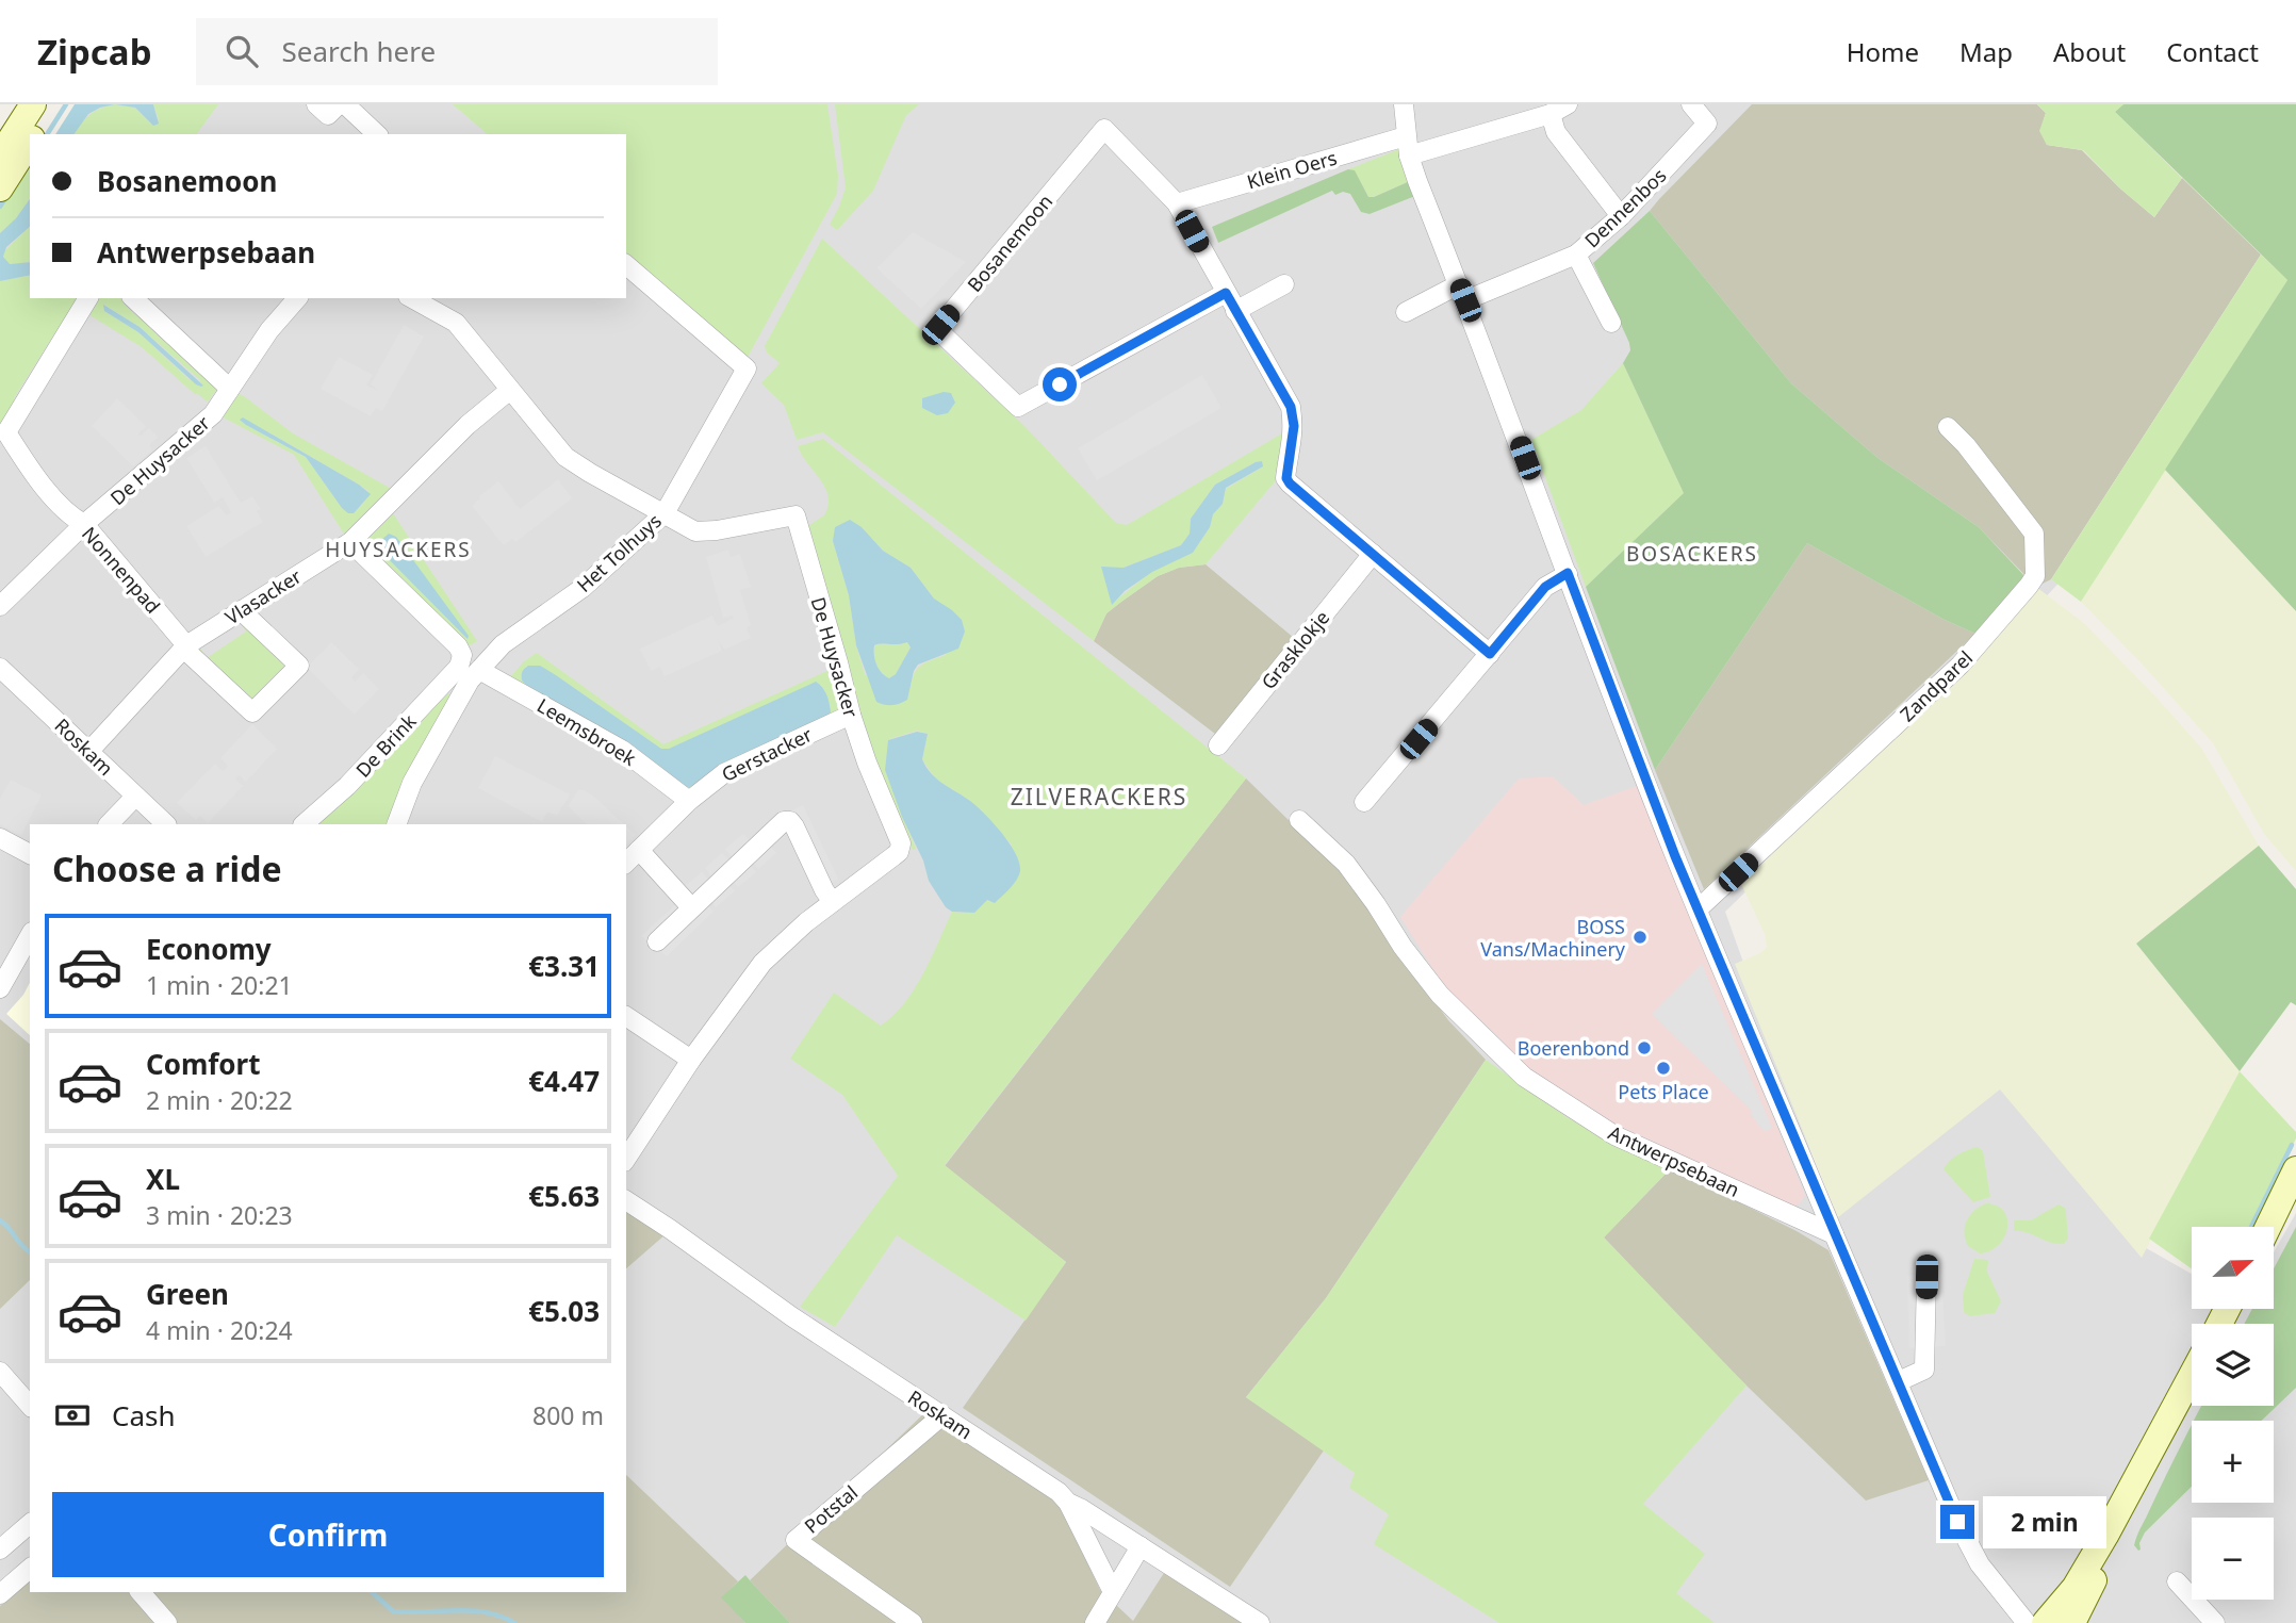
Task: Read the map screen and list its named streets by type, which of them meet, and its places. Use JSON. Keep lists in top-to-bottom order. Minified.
{"streets":{"street":["Klein Oers","Dennenbos","Bosanemoon","De Huysacker","Het Tolhuys","Nonnenpad","Vlasacker","Grasklokje","Zandparel","Leemsbroek","De Brink","Roskam","Gerstacker","Antwerpsebaan","Potstal"]},"crossings":[["Klein Oers","Bosanemoon"],["De Huysacker","Het Tolhuys"],["De Huysacker","Nonnenpad"],["De Huysacker","Vlasacker"],["De Huysacker","Gerstacker"],["Het Tolhuys","Leemsbroek"],["Het Tolhuys","De Brink"],["Nonnenpad","Vlasacker"],["Vlasacker","De Brink"],["Vlasacker","Roskam"],["Leemsbroek","De Brink"],["Leemsbroek","Gerstacker"],["Roskam","Potstal"]],"districts":["HUYSACKERS","BOSACKERS","ZILVERACKERS"],"places":["BOSS Vans/Machinery","Boerenbond","Pets Place"],"north":"right","page":{"header":"Zipcab","search":"Search here","nav":["Home","Map","About","Contact"],"banner":["Bosanemoon","Antwerpsebaan"],"heading":"Choose a ride","list":[{"name":"Economy","note":"1 min · 20:21","value":"€3.31"},{"name":"Comfort","note":"2 min · 20:22","value":"€4.47"},{"name":"XL","note":"3 min · 20:23","value":"€5.63"},{"name":"Green","note":"4 min · 20:24","value":"€5.03"}],"map_buttons":["+","−"],"pay":["Cash","800 m"],"buttons":"Confirm","bubble":"2 min"}}
